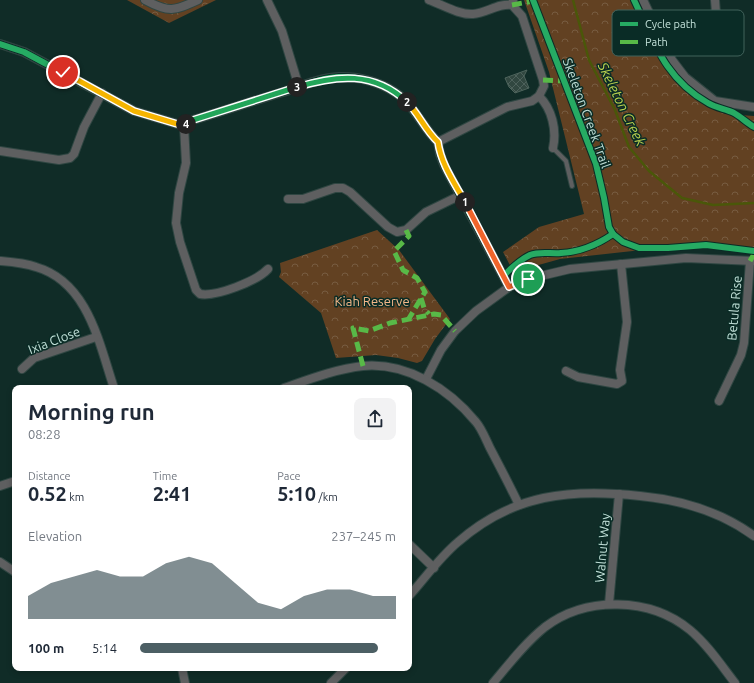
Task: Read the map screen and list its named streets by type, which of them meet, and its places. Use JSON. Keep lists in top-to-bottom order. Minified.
{"streets":{"street":["Betula Rise","Ixia Close","Walnut Way"],"cycle path":["Skeleton Creek Trail"]},"water":["Skeleton Creek"],"parks":["Kiah Reserve"],"legend":["Cycle path","Path"],"page":{"pins":["3","2","4","1"],"heading":["Morning run","08:28"],"stats":[["Distance","0.52 km"],["Time","2:41"],["Pace","5:10 /km"]],"chart":["Elevation","237–245 m"],"list":[{"name":"100 m","note":"5:14"}]}}
